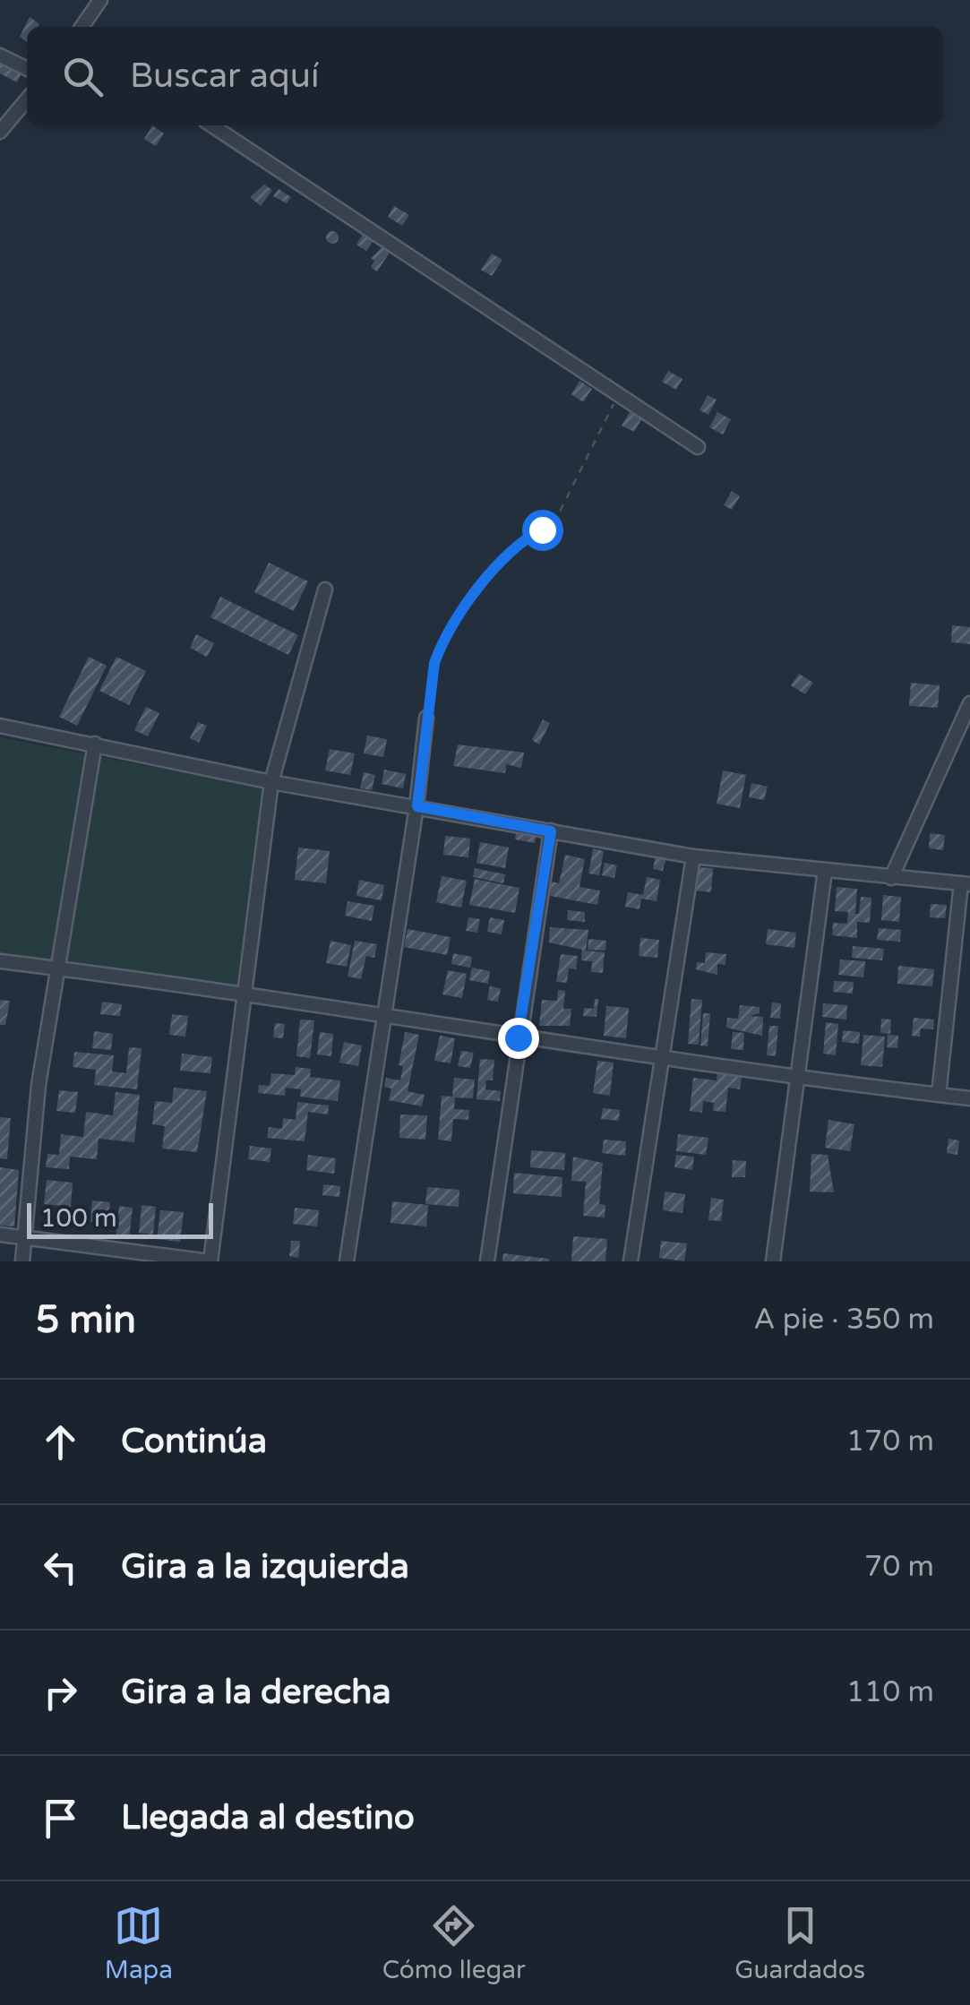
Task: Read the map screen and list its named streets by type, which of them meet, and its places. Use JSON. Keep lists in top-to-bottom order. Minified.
{"scale_bar":"100 m","page":{"search":"Buscar aquí","scale":"100 m","heading":["5 min","A pie · 350 m"],"list":[["Continúa","170 m"],["Gira a la izquierda","70 m"],["Gira a la derecha","110 m"],"Llegada al destino"],"nav":["Mapa","Cómo llegar","Guardados"]}}
